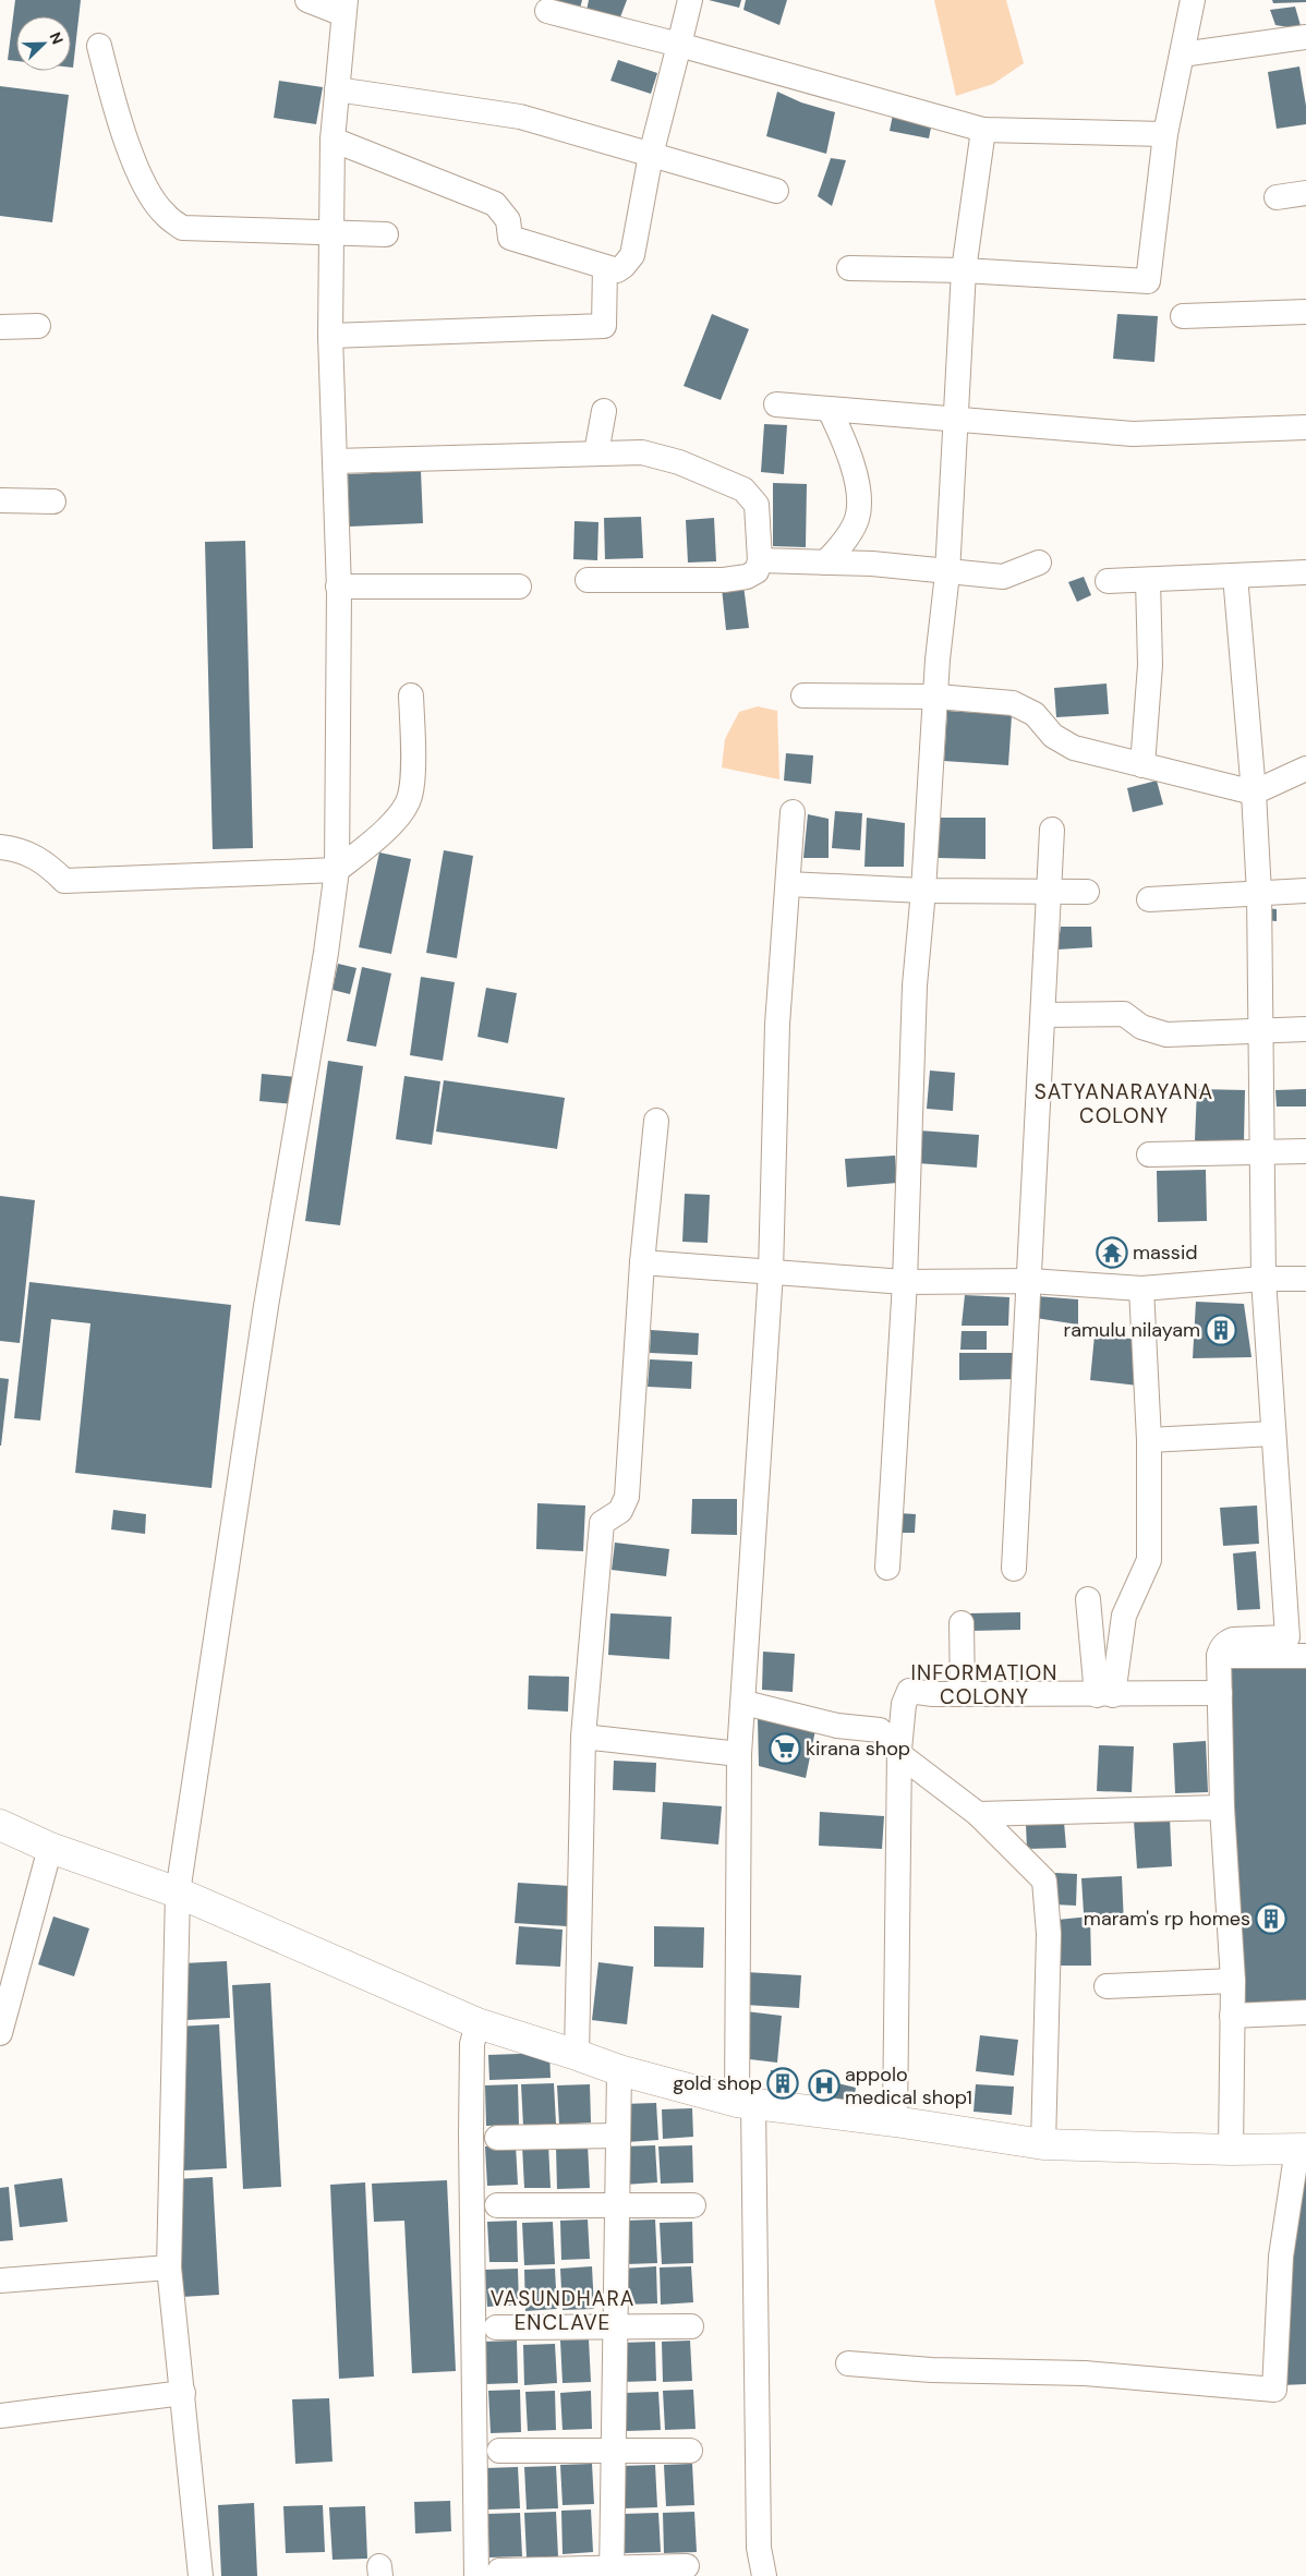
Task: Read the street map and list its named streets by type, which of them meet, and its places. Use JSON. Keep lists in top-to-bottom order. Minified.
{"districts":["SATYANARAYANA COLONY","INFORMATION COLONY","VASUNDHARA ENCLAVE"],"places":{"temple":["massid"],"building":["ramulu nilayam","maram's rp homes","gold shop"],"supermarket":["kirana shop"],"hospital":["appolo medical shop1"]},"north":"top right"}
